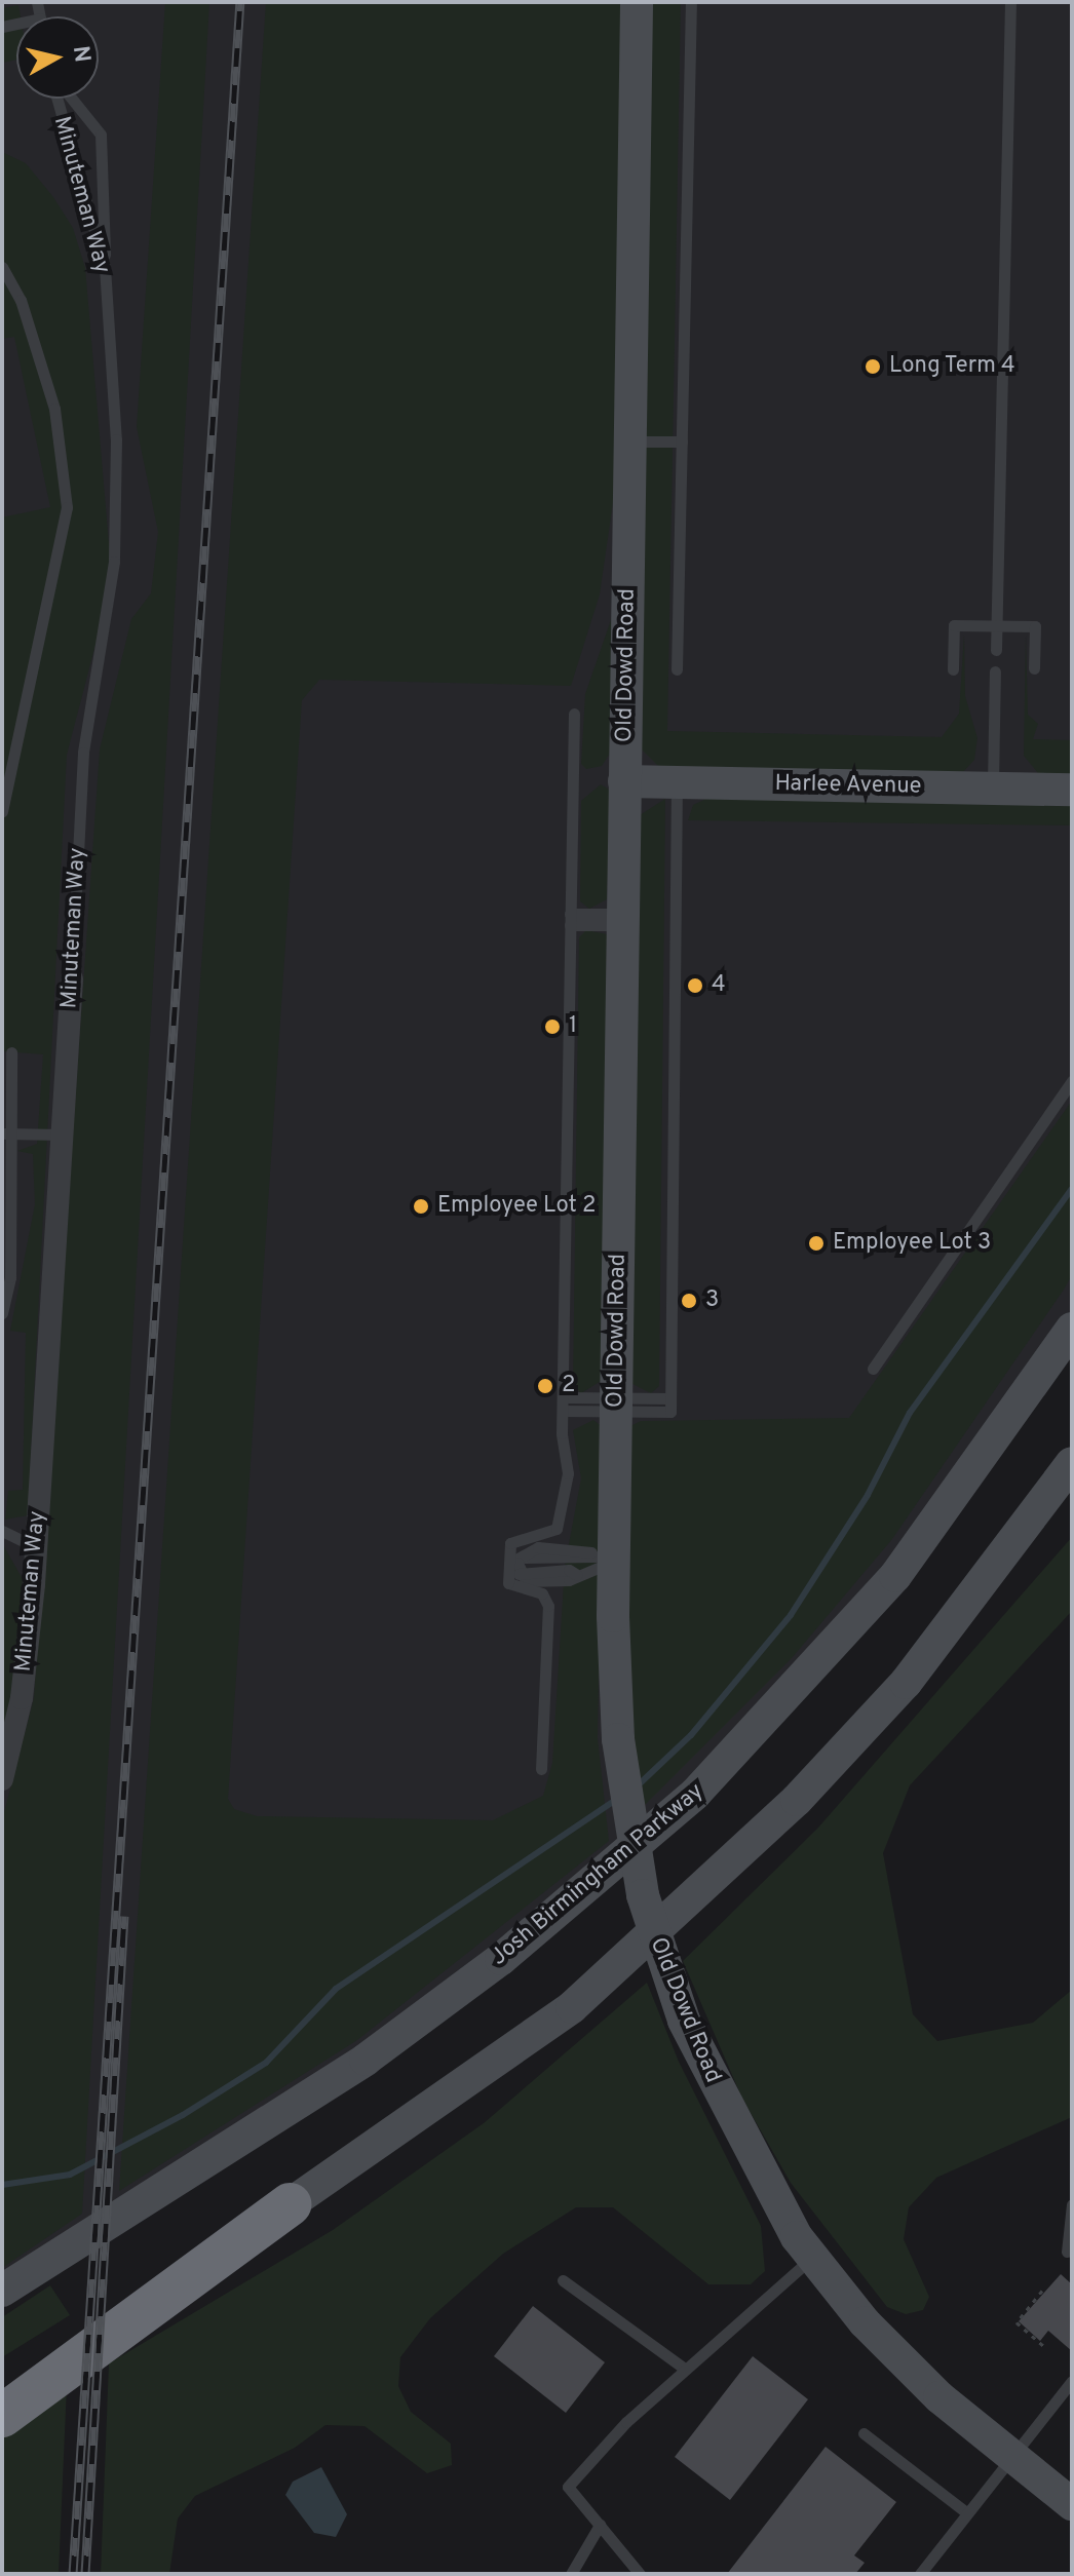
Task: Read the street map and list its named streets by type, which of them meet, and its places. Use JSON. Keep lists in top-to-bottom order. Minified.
{"streets":{"street":["Minuteman Way","Old Dowd Road","Harlee Avenue","Josh Birmingham Parkway"]},"crossings":[["Old Dowd Road","Harlee Avenue"]],"places":["Long Term 4","4","1","Employee Lot 2","Employee Lot 3","3","2"],"north":"right"}
